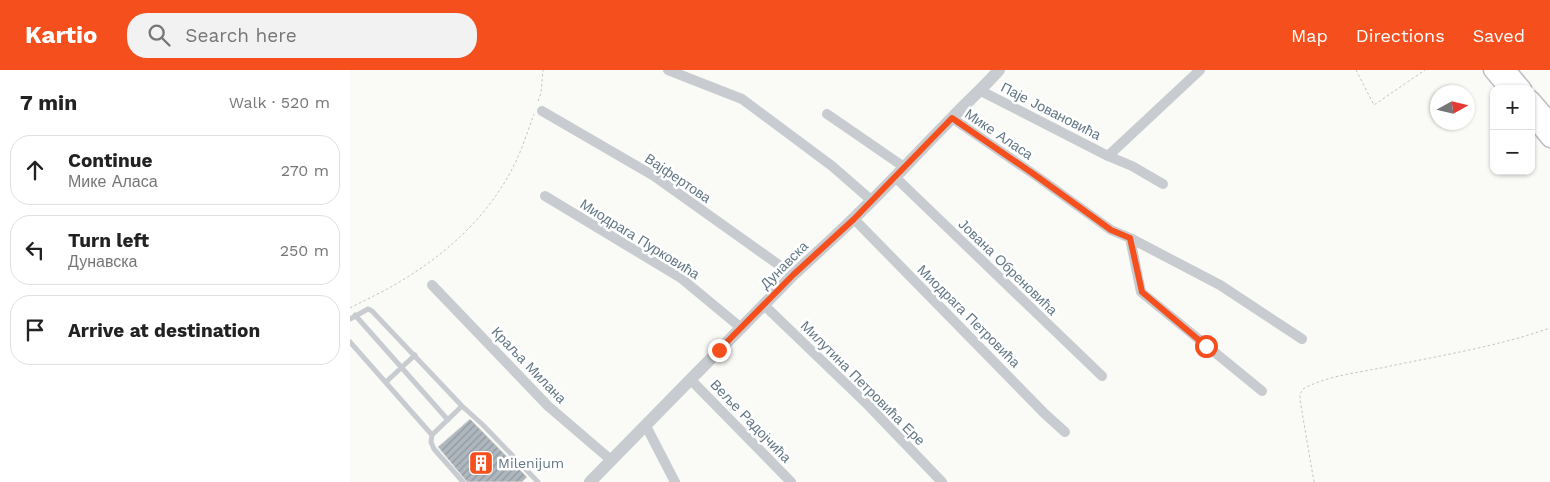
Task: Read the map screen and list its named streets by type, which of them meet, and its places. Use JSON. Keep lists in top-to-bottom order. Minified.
{"streets":{"street":["Паје Јовановића","Мике Аласа","Вајфертова","Миодрага Пурковића","Дунавска","Јована Обреновића","Миодрага Петровића","Краља Милана","Милутина Петровића Ере","Веље Радојчића"]},"crossings":[["Паје Јовановића","Дунавска"],["Мике Аласа","Дунавска"],["Вајфертова","Дунавска"],["Миодрага Пурковића","Дунавска"],["Дунавска","Јована Обреновића"],["Дунавска","Миодрага Петровића"],["Дунавска","Краља Милана"],["Дунавска","Милутина Петровића Ере"],["Дунавска","Веље Радојчића"]],"places":{"building":["Milenijum"]},"north":"right","page":{"header":"Kartio","search":"Search here","nav":["Map","Directions","Saved"],"heading":["7 min","Walk · 520 m"],"map_buttons":["+","−"],"list":[["Continue","Мике Аласа","270 m"],["Turn left","Дунавска","250 m"],"Arrive at destination"]}}
